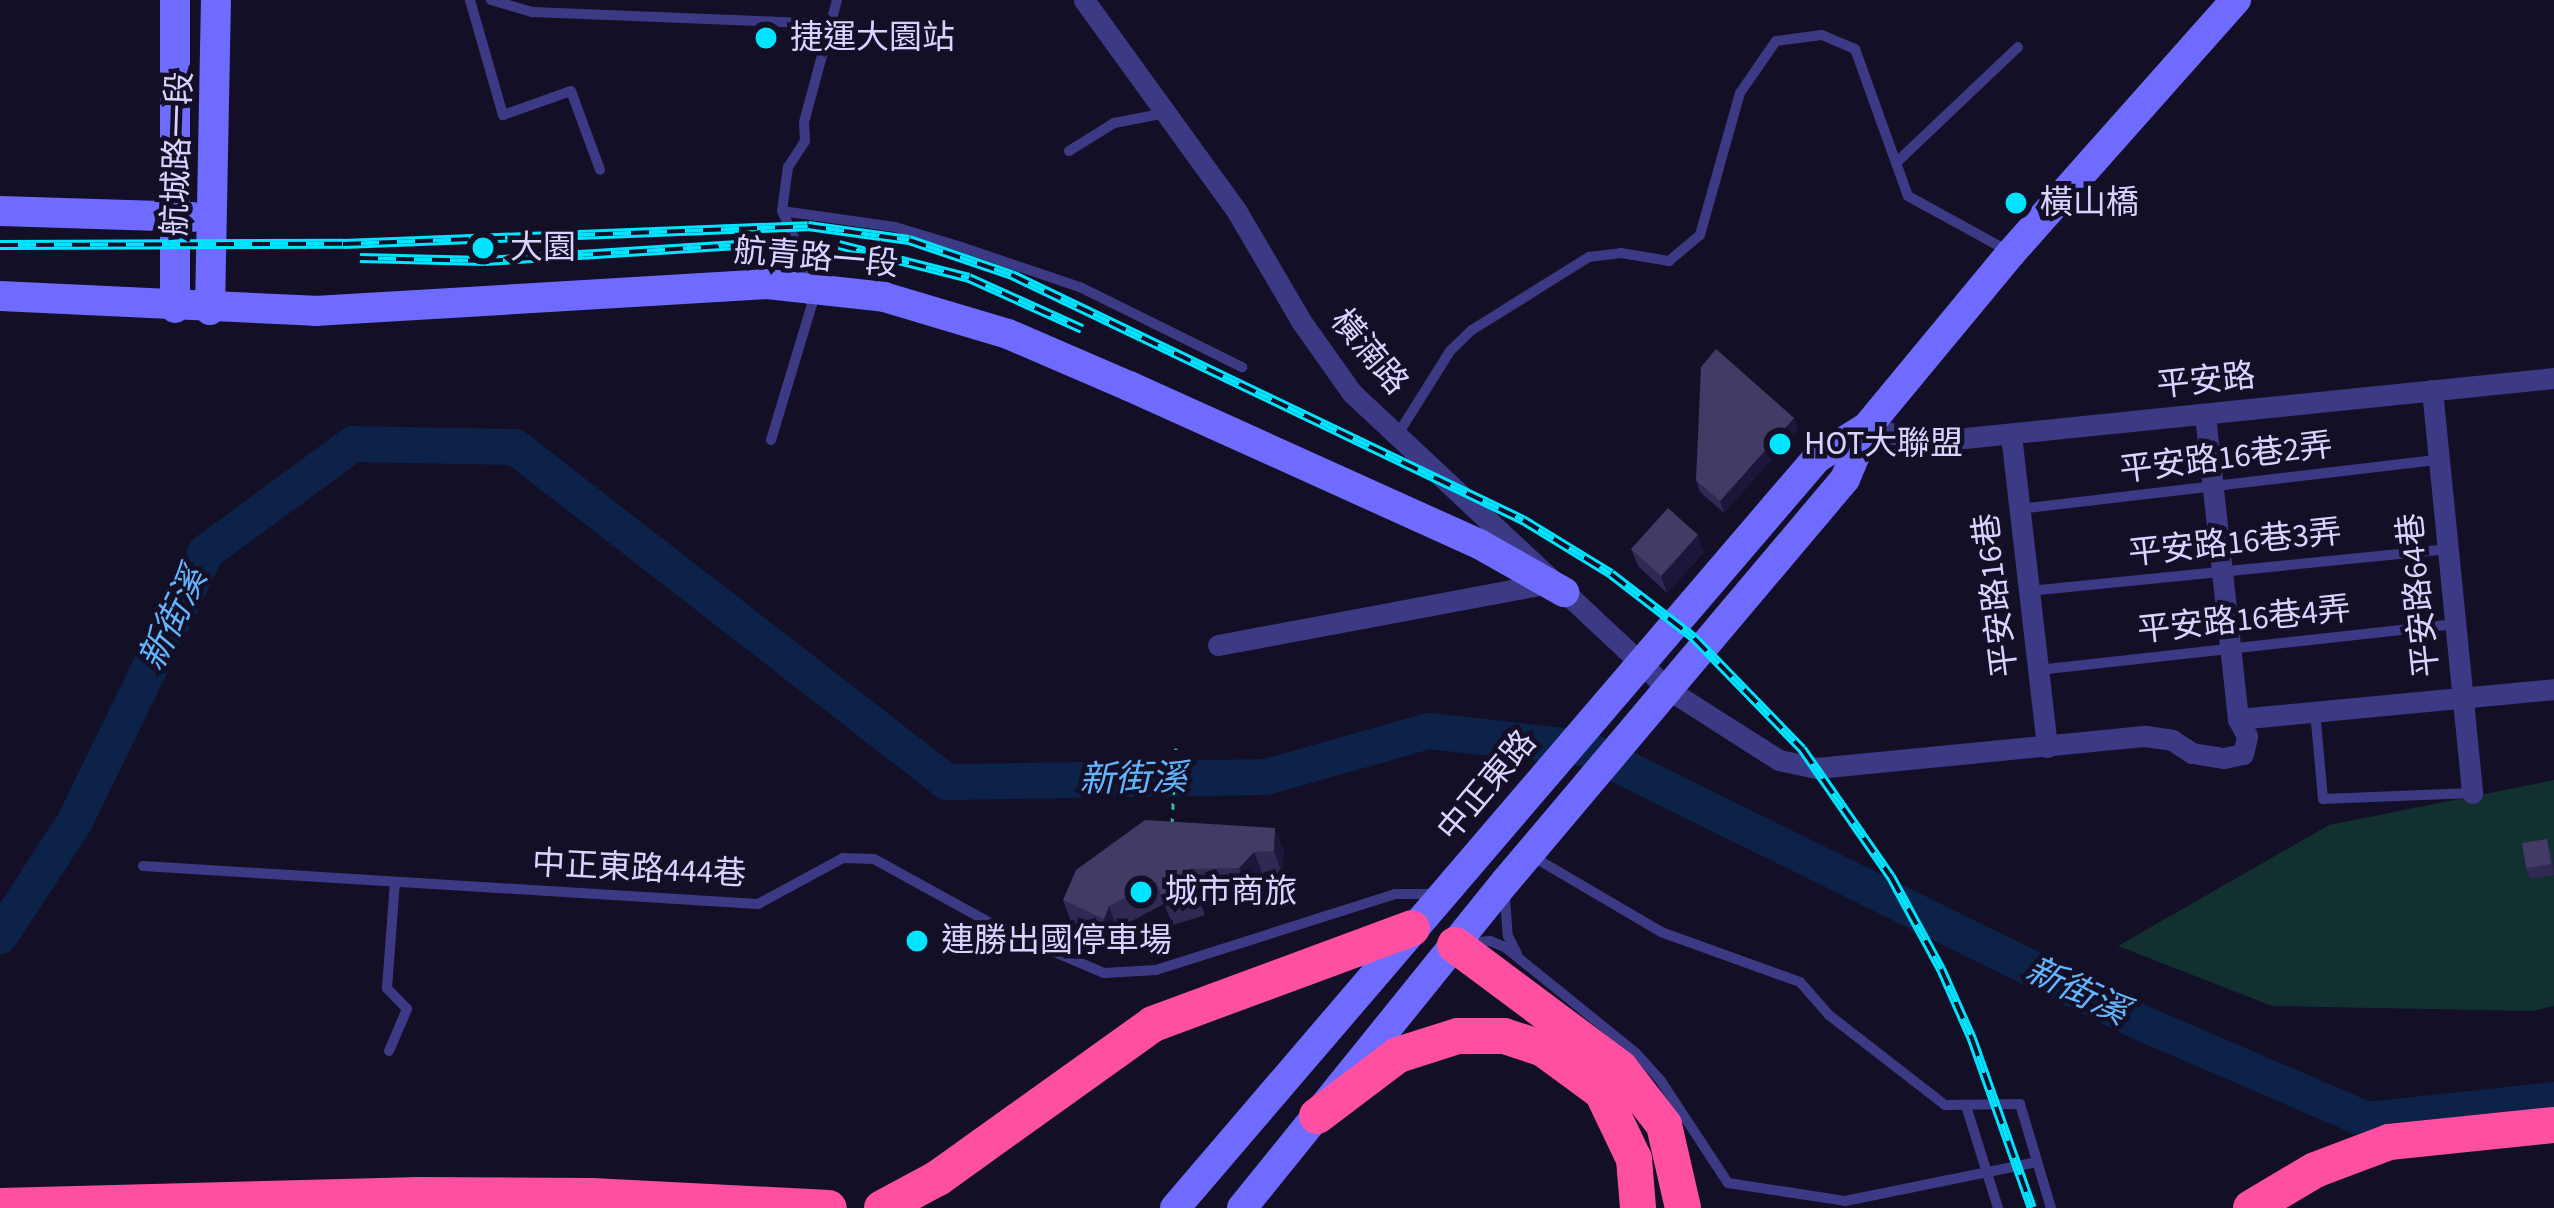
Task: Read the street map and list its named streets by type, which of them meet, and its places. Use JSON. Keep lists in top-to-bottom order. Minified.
{"streets":{"main road":["航城路一段","航青路一段","中正東路"],"street":["橫湳路","平安路","平安路16巷","平安路64巷"],"lane":["平安路16巷2弄","平安路16巷3弄","平安路16巷4弄","中正東路444巷"]},"crossings":[["航城路一段","航青路一段"],["航青路一段","橫湳路"],["橫湳路","平安路16巷"],["橫湳路","中正東路"],["平安路","平安路16巷"],["平安路","平安路64巷"],["平安路","中正東路"],["平安路16巷2弄","平安路16巷"],["平安路16巷2弄","平安路64巷"],["平安路16巷3弄","平安路16巷"],["平安路16巷3弄","平安路64巷"],["平安路16巷","平安路16巷4弄"],["平安路64巷","平安路16巷4弄"],["中正東路","中正東路444巷"]],"water":["新街溪"],"places":["捷運大園站","橫山橋","大園","HOT大聯盟","城市商旅","連勝出國停車場"]}
